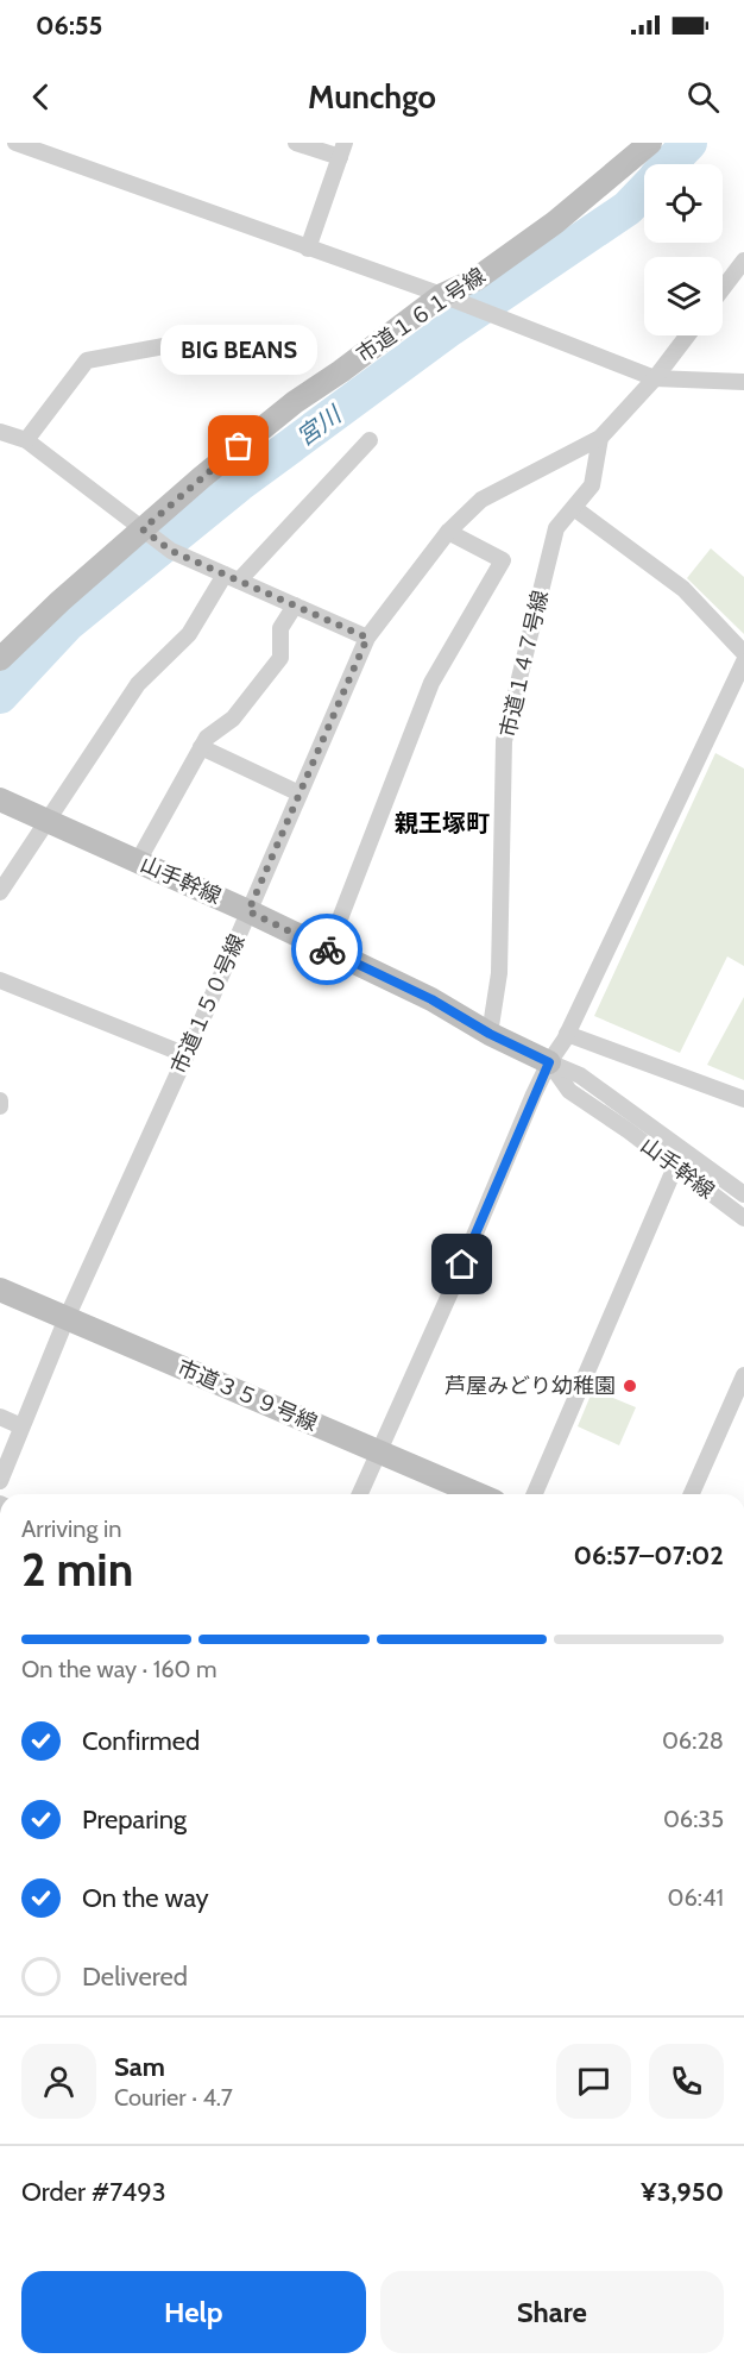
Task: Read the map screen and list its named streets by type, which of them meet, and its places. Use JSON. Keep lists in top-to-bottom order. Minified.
{"streets":{"street":["市道１６１号線","市道１４７号線","山手幹線","市道１５０号線","市道３５９号線"]},"crossings":[["市道１４７号線","山手幹線"],["市道１４７号線","市道１５０号線"],["山手幹線","市道１５０号線"],["市道１５０号線","市道３５９号線"]],"districts":["親王塚町"],"water":["宮川"],"places":["BIG BEANS","芦屋みどり幼稚園"],"page":{"status":"06:55","header":"Munchgo","bubble":"BIG BEANS","heading":["2 min","Arriving in","06:57–07:02"],"panel":["Sam","Courier · 4.7","Order #7493","¥3,950"],"bar":"On the way · 160 m","list":[["Confirmed","06:28"],["Preparing","06:35"],["On the way","06:41"],"Delivered"],"buttons":["Help","Share"]}}
